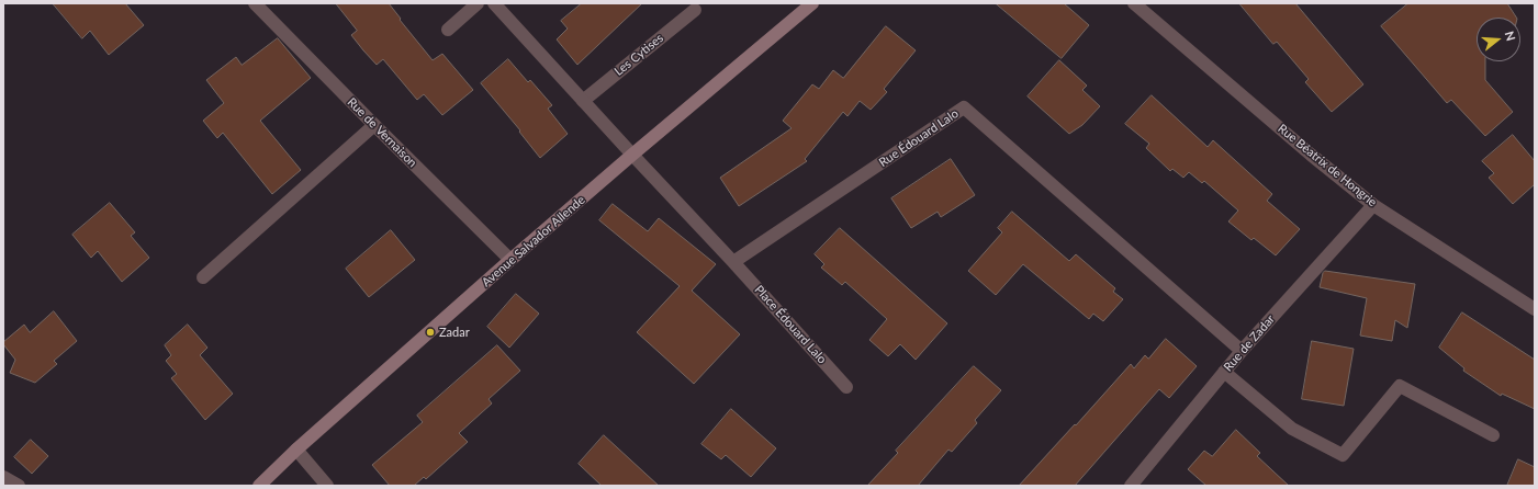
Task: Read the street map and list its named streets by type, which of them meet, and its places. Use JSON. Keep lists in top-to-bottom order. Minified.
{"streets":{"street":["Les Cytises","Rue de Vernaison","Rue Édouard Lalo","Rue Béatrix de Hongrie","Avenue Salvador Allende","Place Édouard Lalo","Rue de Zadar"]},"crossings":[["Rue de Vernaison","Avenue Salvador Allende"],["Rue Édouard Lalo","Place Édouard Lalo"],["Rue Édouard Lalo","Rue de Zadar"],["Rue Béatrix de Hongrie","Rue de Zadar"]],"places":["Zadar"],"north":"right"}
